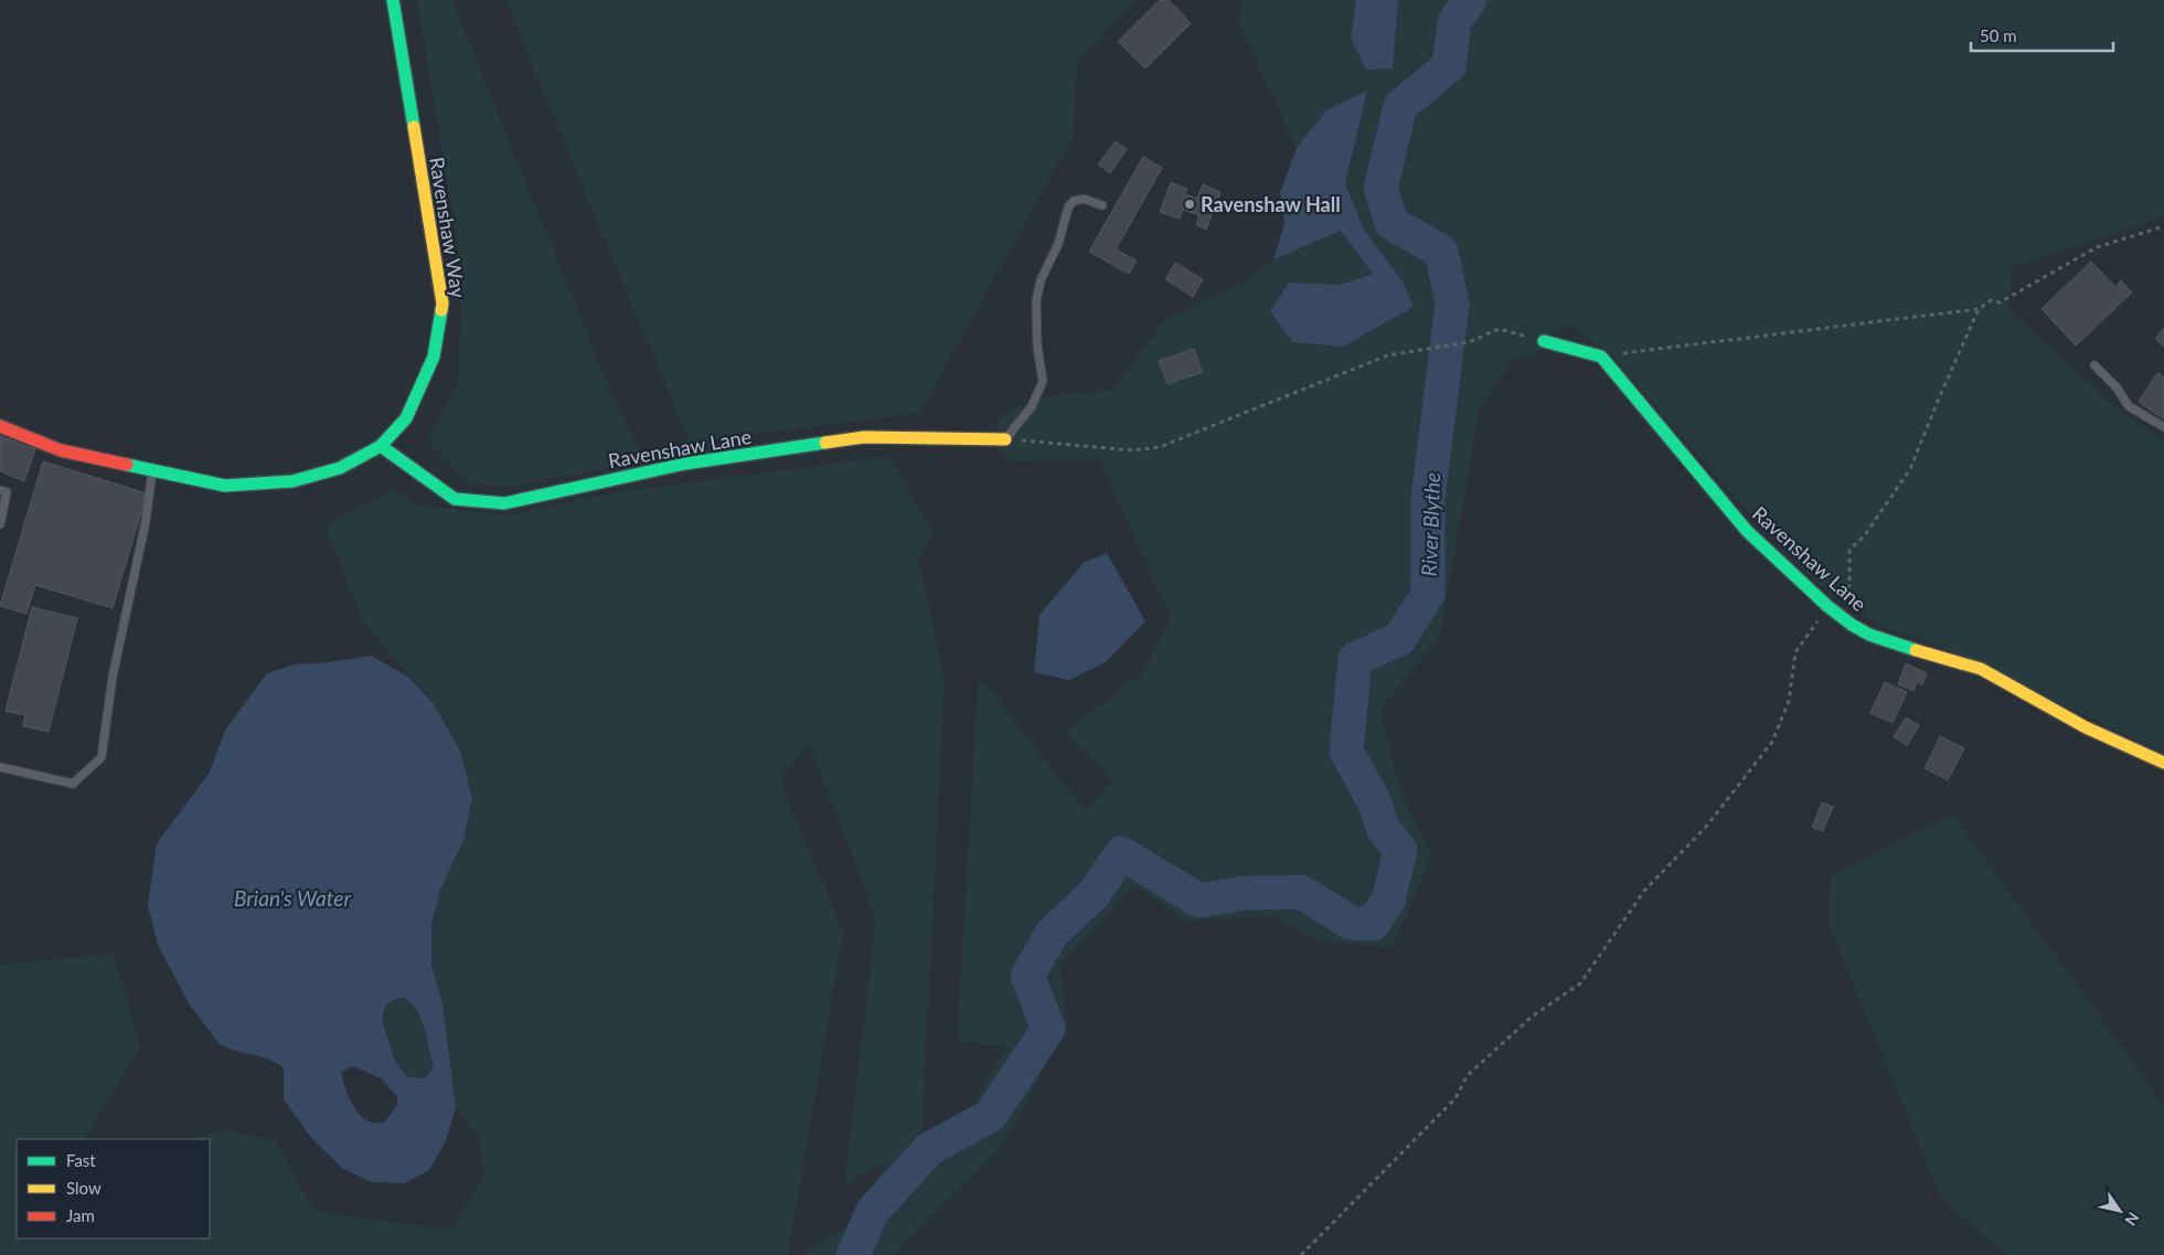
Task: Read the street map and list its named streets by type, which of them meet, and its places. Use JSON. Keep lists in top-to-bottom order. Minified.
{"streets":{"street":["Ravenshaw Way","Ravenshaw Lane"]},"crossings":[["Ravenshaw Way","Ravenshaw Lane"]],"water":["River Blythe","Brian's Water"],"places":["Ravenshaw Hall"],"legend":["Fast","Slow","Jam"],"scale_bar":"50 m","north":"bottom right"}
